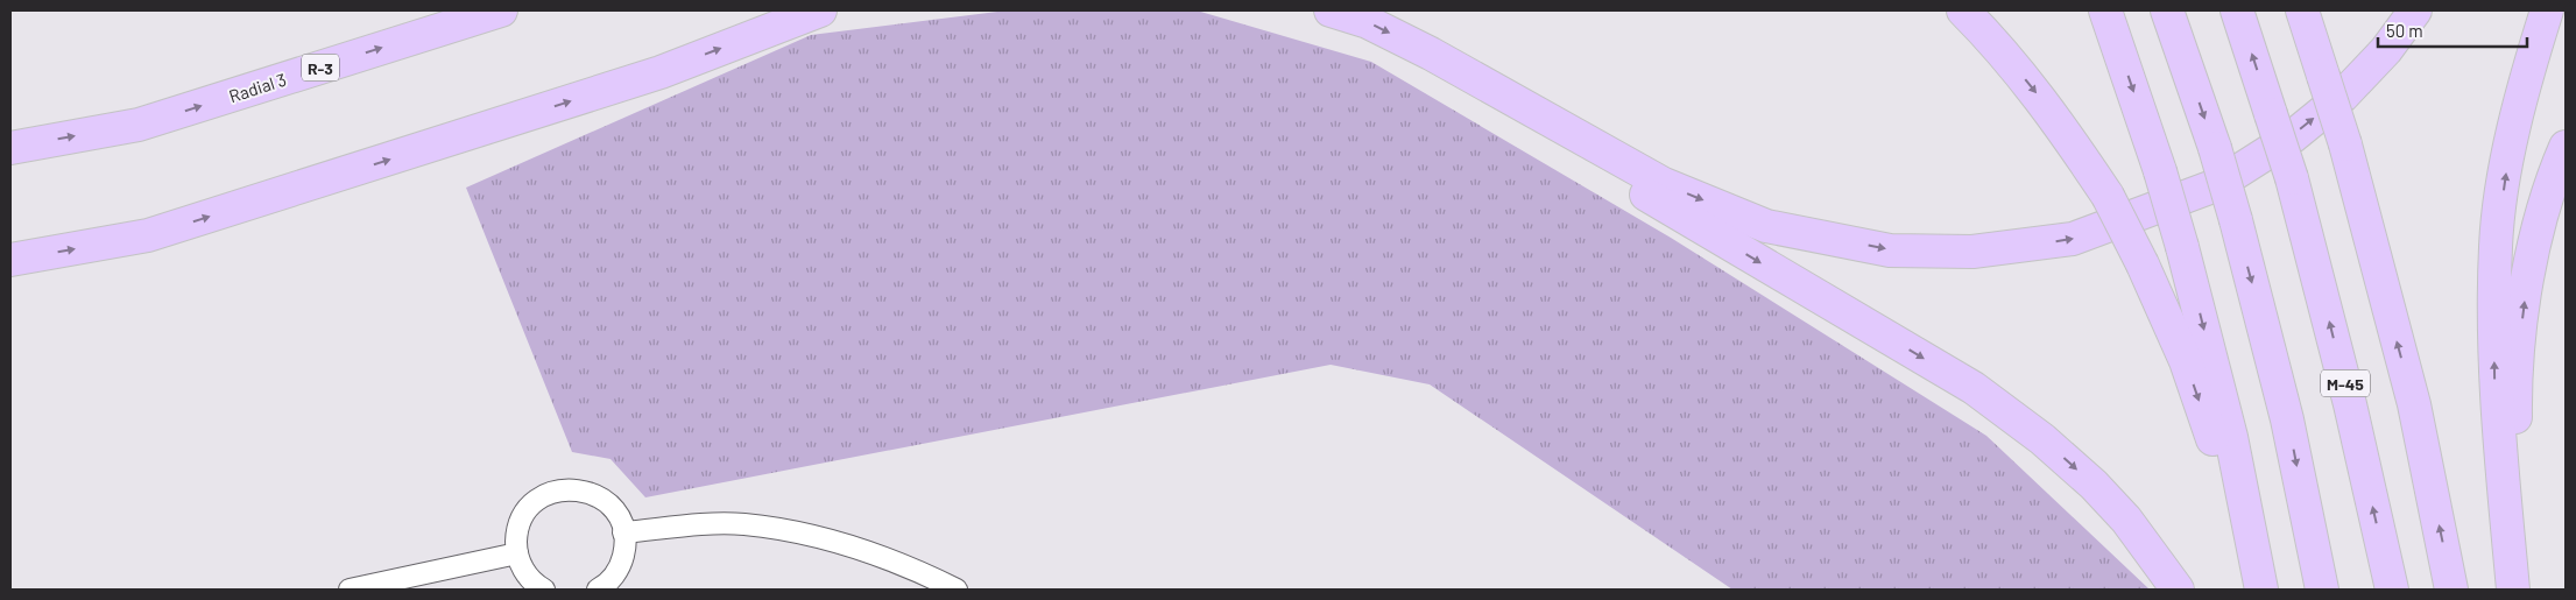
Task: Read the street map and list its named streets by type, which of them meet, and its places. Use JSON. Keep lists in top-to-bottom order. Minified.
{"streets":{"highway":["R-3","Radial 3","M-45"]},"scale_bar":"50 m"}
